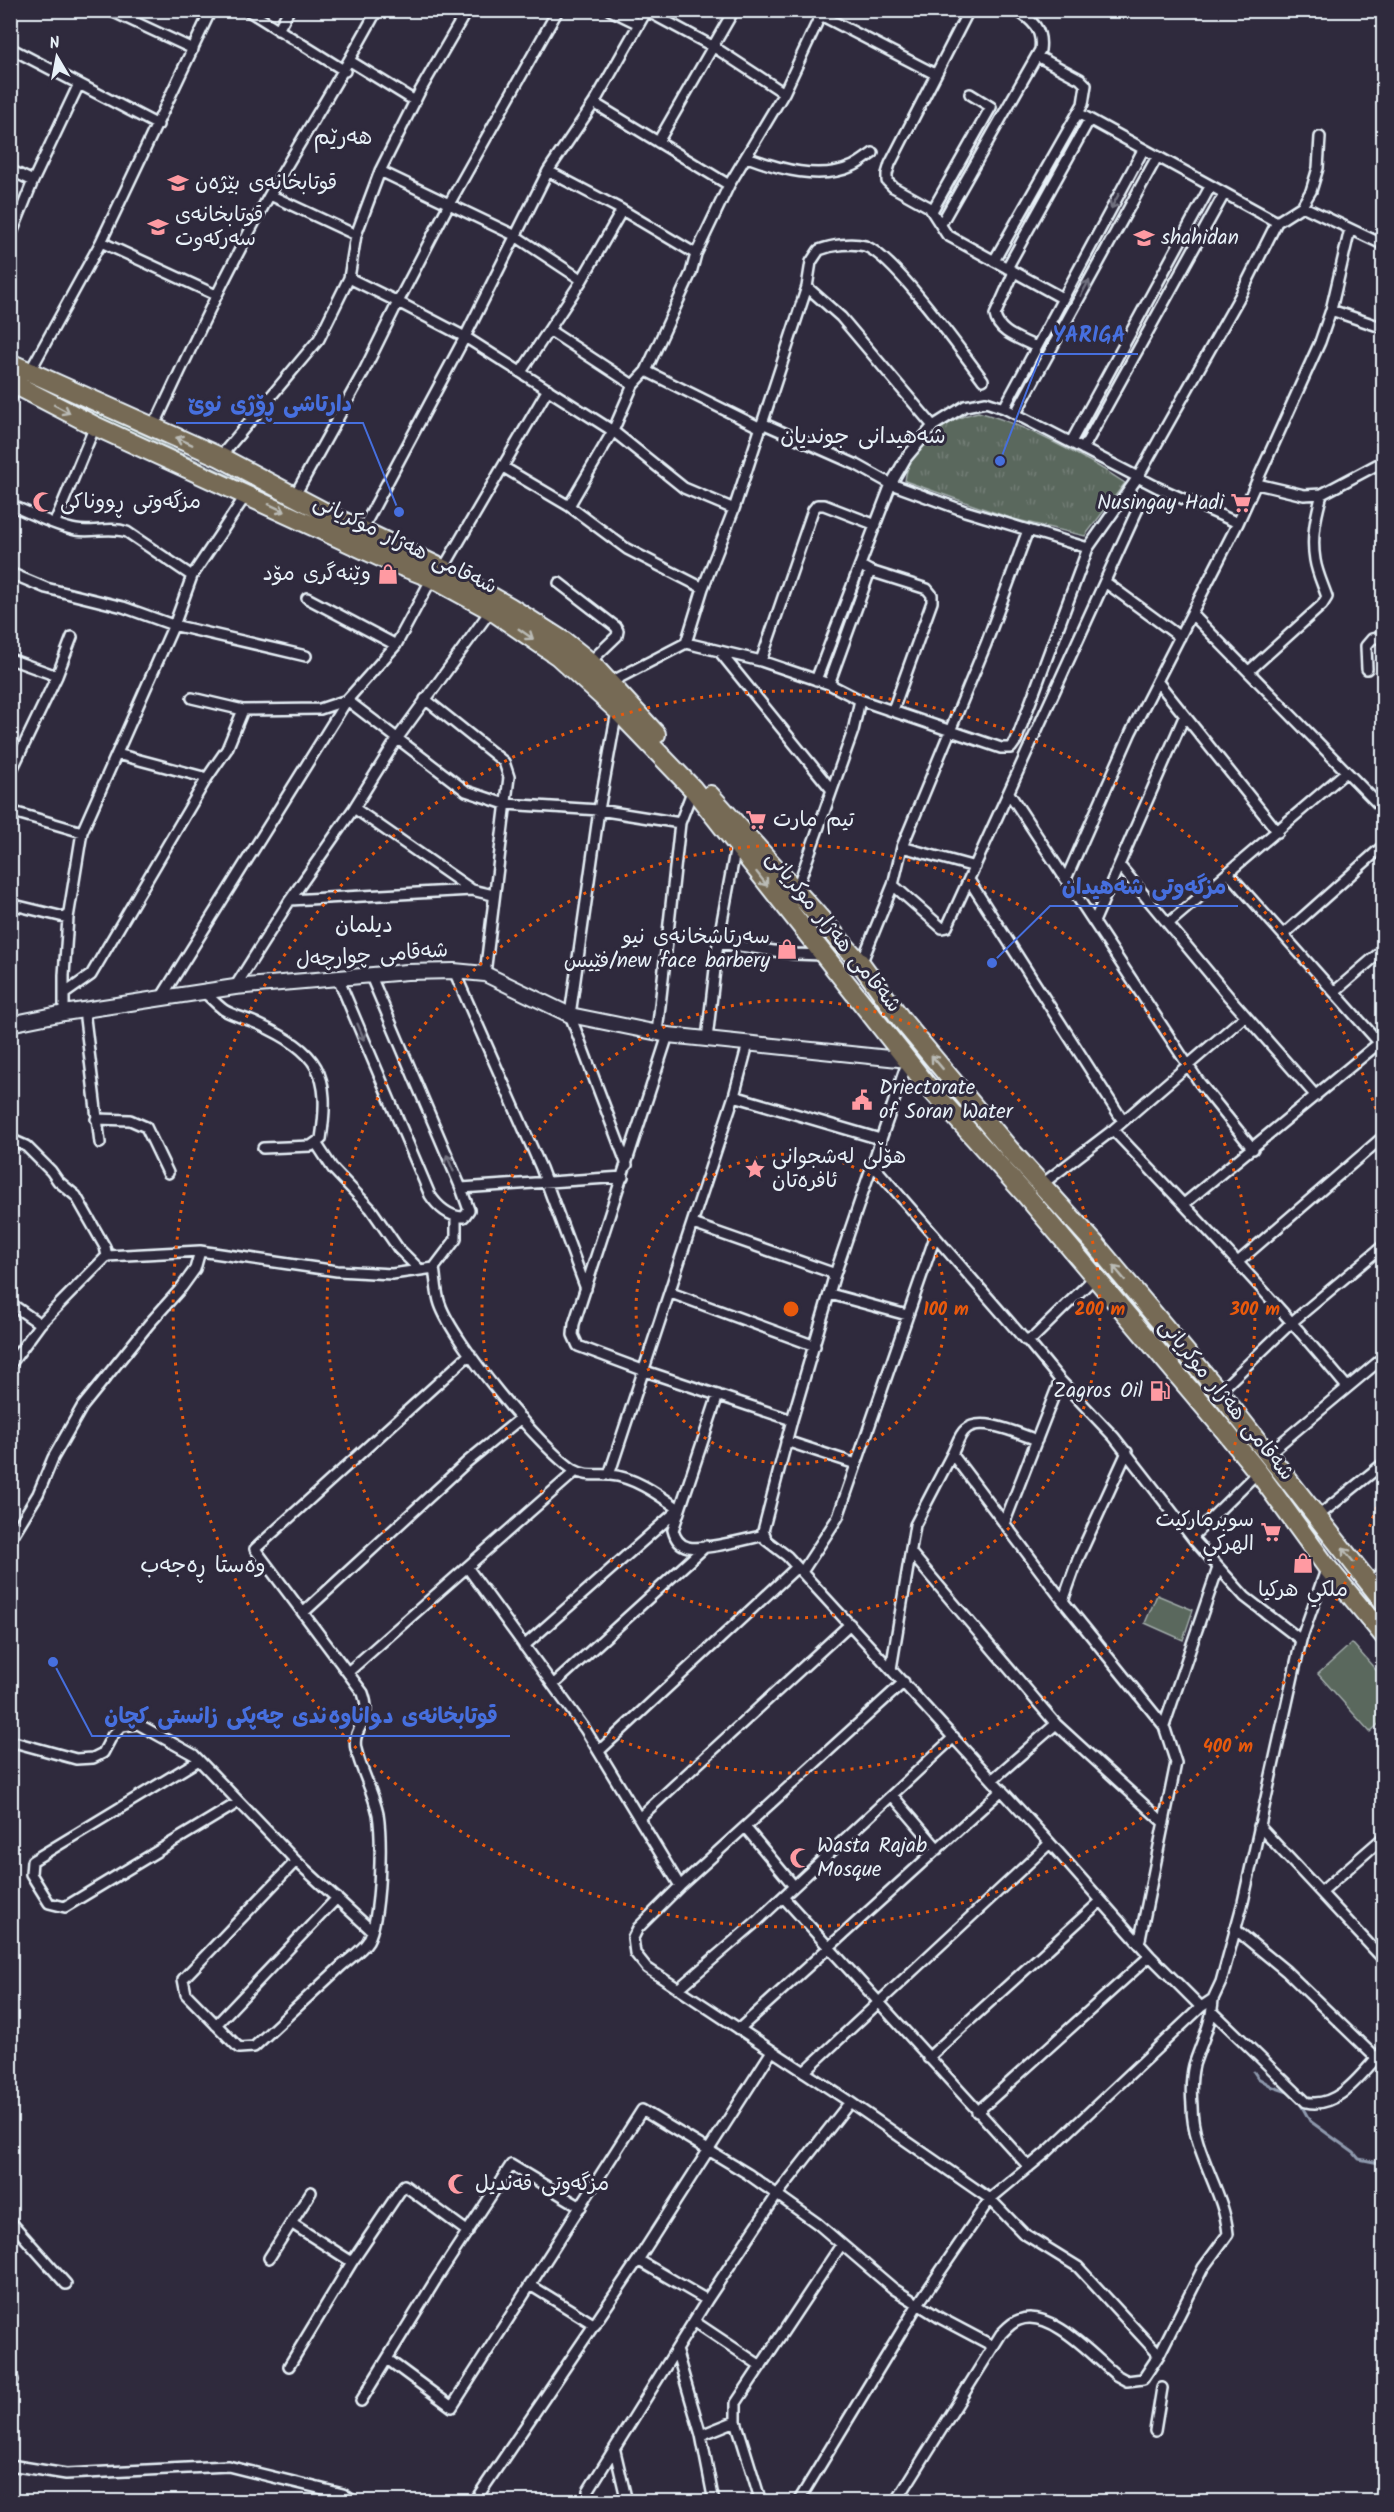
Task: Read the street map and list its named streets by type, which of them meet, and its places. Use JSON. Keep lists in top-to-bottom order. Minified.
{"streets":{"highway":["شەقامی ھەژار موکریانی"],"main road":["شەقامی چوارچەل"]},"crossings":[["شەقامی ھەژار موکریانی","شەقامی چوارچەل"]],"districts":["ھەرێم","شەھیدانی جوندیان","دیلمان","وەستا ڕەجەب"],"places":{"school or university":["قوتابخانەی بێژەن","قوتابخانەی سەرکەوت","shahidan"],"other":["YARIGA","دارتاشی ڕۆژی نوێ","مزگەوتی شەهیدان","قوتابخانەی دواناوەندی چەپکی زانستی کچان"],"mosque":["مزگەوتی ڕووناکی","Wasta Rajab Mosque","مزگەوتی قەندیل"],"supermarket":["Nusingay Hadi","تيم مارت","سوبرماركيت الهركي"],"shop":["وێنەگری مۆد","سەرتاشخانەی نیو فێیس/new face barbery","ملكي هركيا"],"public building":["Driectorate of Soran Water"],"place":["هۆڵی لەشجوانی ئافرەتان"],"fuel station":["Zagros Oil"]},"north":"top","rings":["100 m","200 m","300 m","400 m"]}
